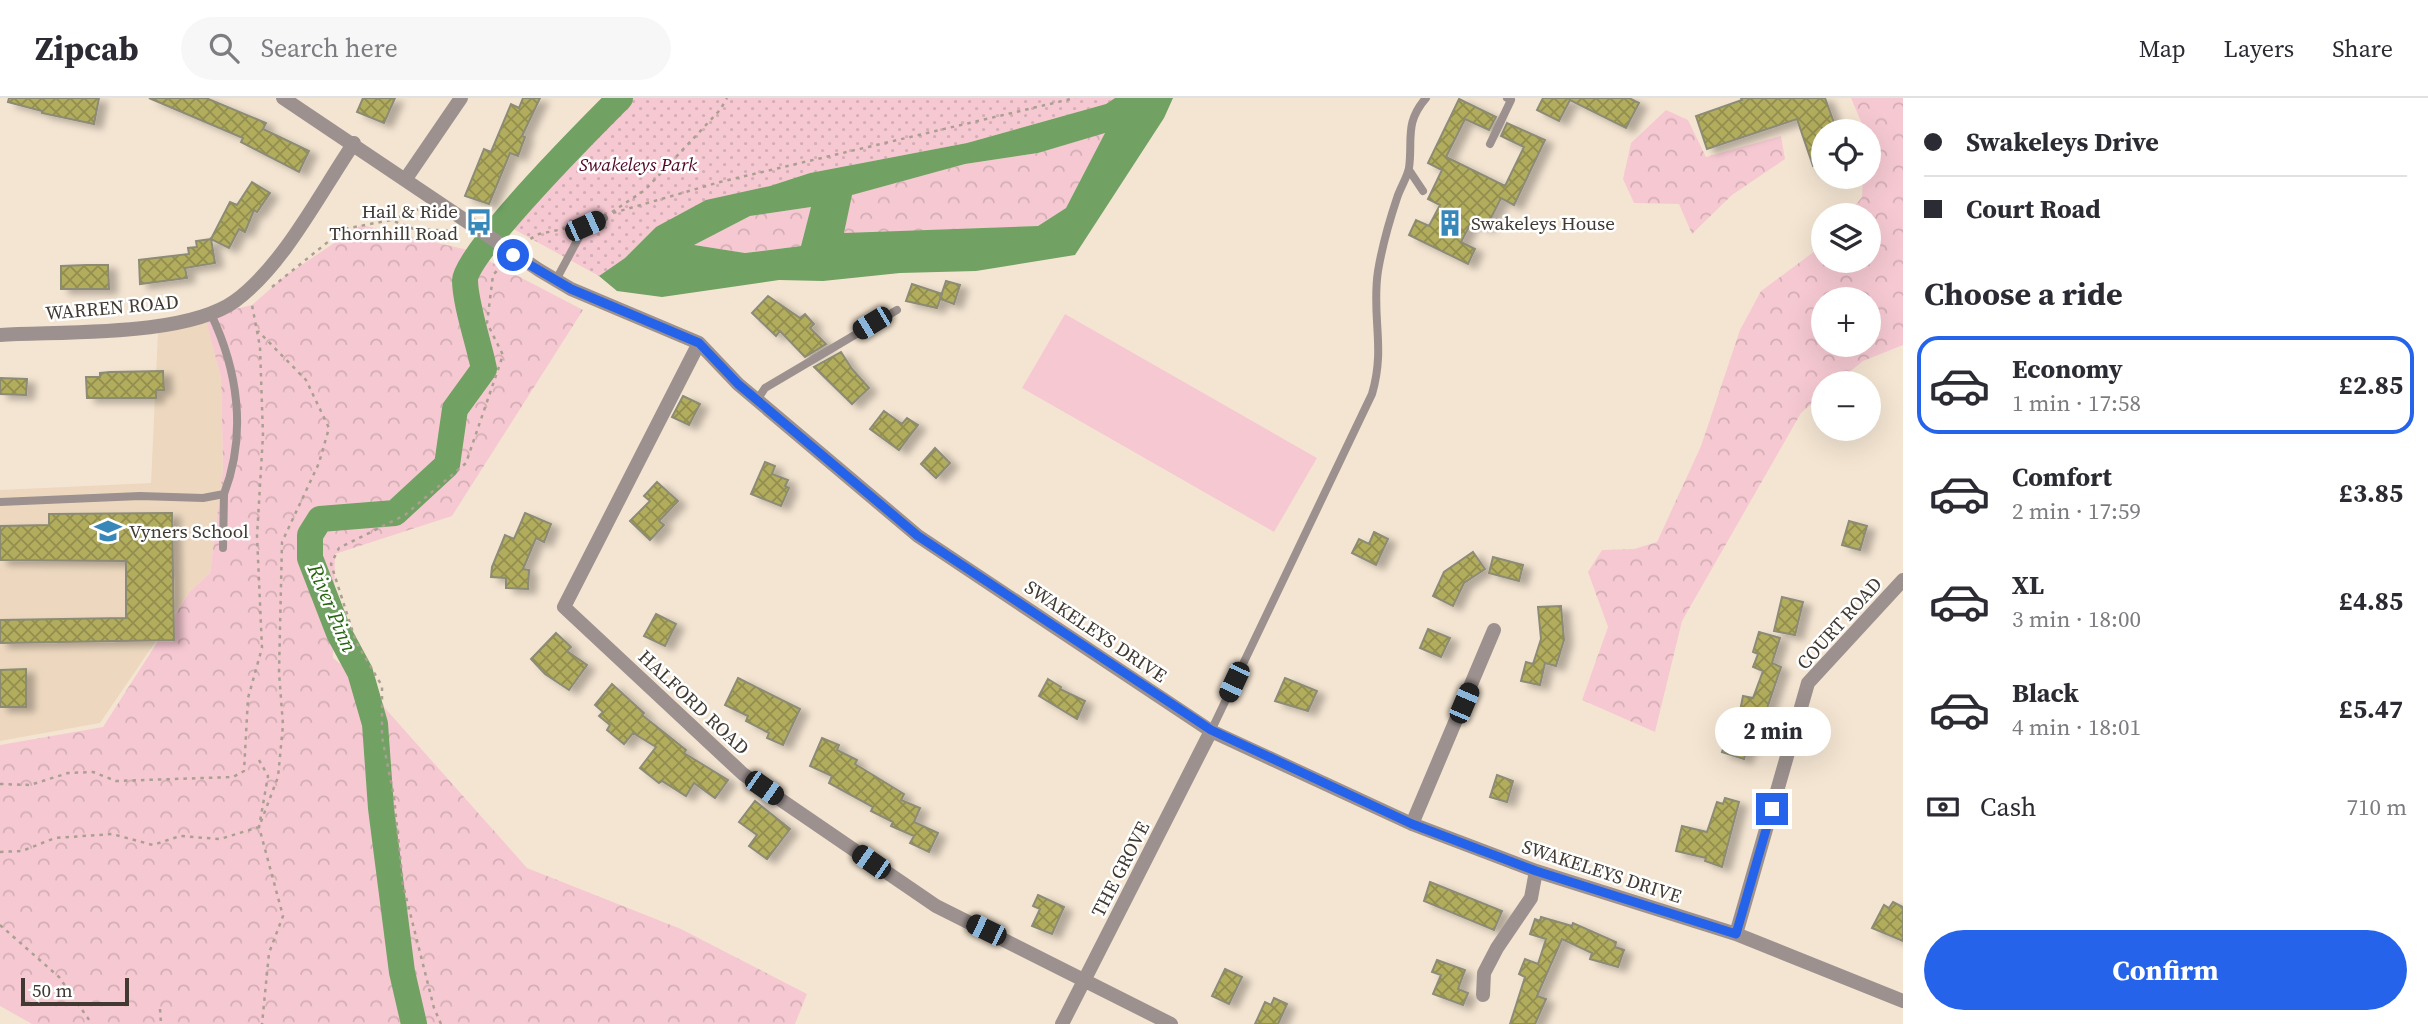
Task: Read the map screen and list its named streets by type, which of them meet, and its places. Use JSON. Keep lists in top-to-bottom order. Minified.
{"streets":{"street":["WARREN ROAD","COURT ROAD","SWAKELEYS DRIVE","HALFORD ROAD","THE GROVE"]},"crossings":[["WARREN ROAD","SWAKELEYS DRIVE"],["COURT ROAD","SWAKELEYS DRIVE"],["SWAKELEYS DRIVE","HALFORD ROAD"],["SWAKELEYS DRIVE","THE GROVE"],["HALFORD ROAD","THE GROVE"]],"water":["River Pinn"],"parks":["Swakeleys Park"],"places":{"bus stop":["Hail & Ride Thornhill Road"],"building":["Swakeleys House"],"school or university":["Vyners School"]},"scale_bar":"50 m","page":{"header":"Zipcab","search":"Search here","nav":["Map","Layers","Share"],"banner":["Swakeleys Drive","Court Road"],"map_buttons":["+","−"],"heading":"Choose a ride","list":[{"name":"Economy","note":"1 min · 17:58","value":"£2.85"},{"name":"Comfort","note":"2 min · 17:59","value":"£3.85"},{"name":"XL","note":"3 min · 18:00","value":"£4.85"},{"name":"Black","note":"4 min · 18:01","value":"£5.47"}],"bubble":"2 min","pay":["Cash","710 m"],"buttons":"Confirm","scale":"50 m"}}
